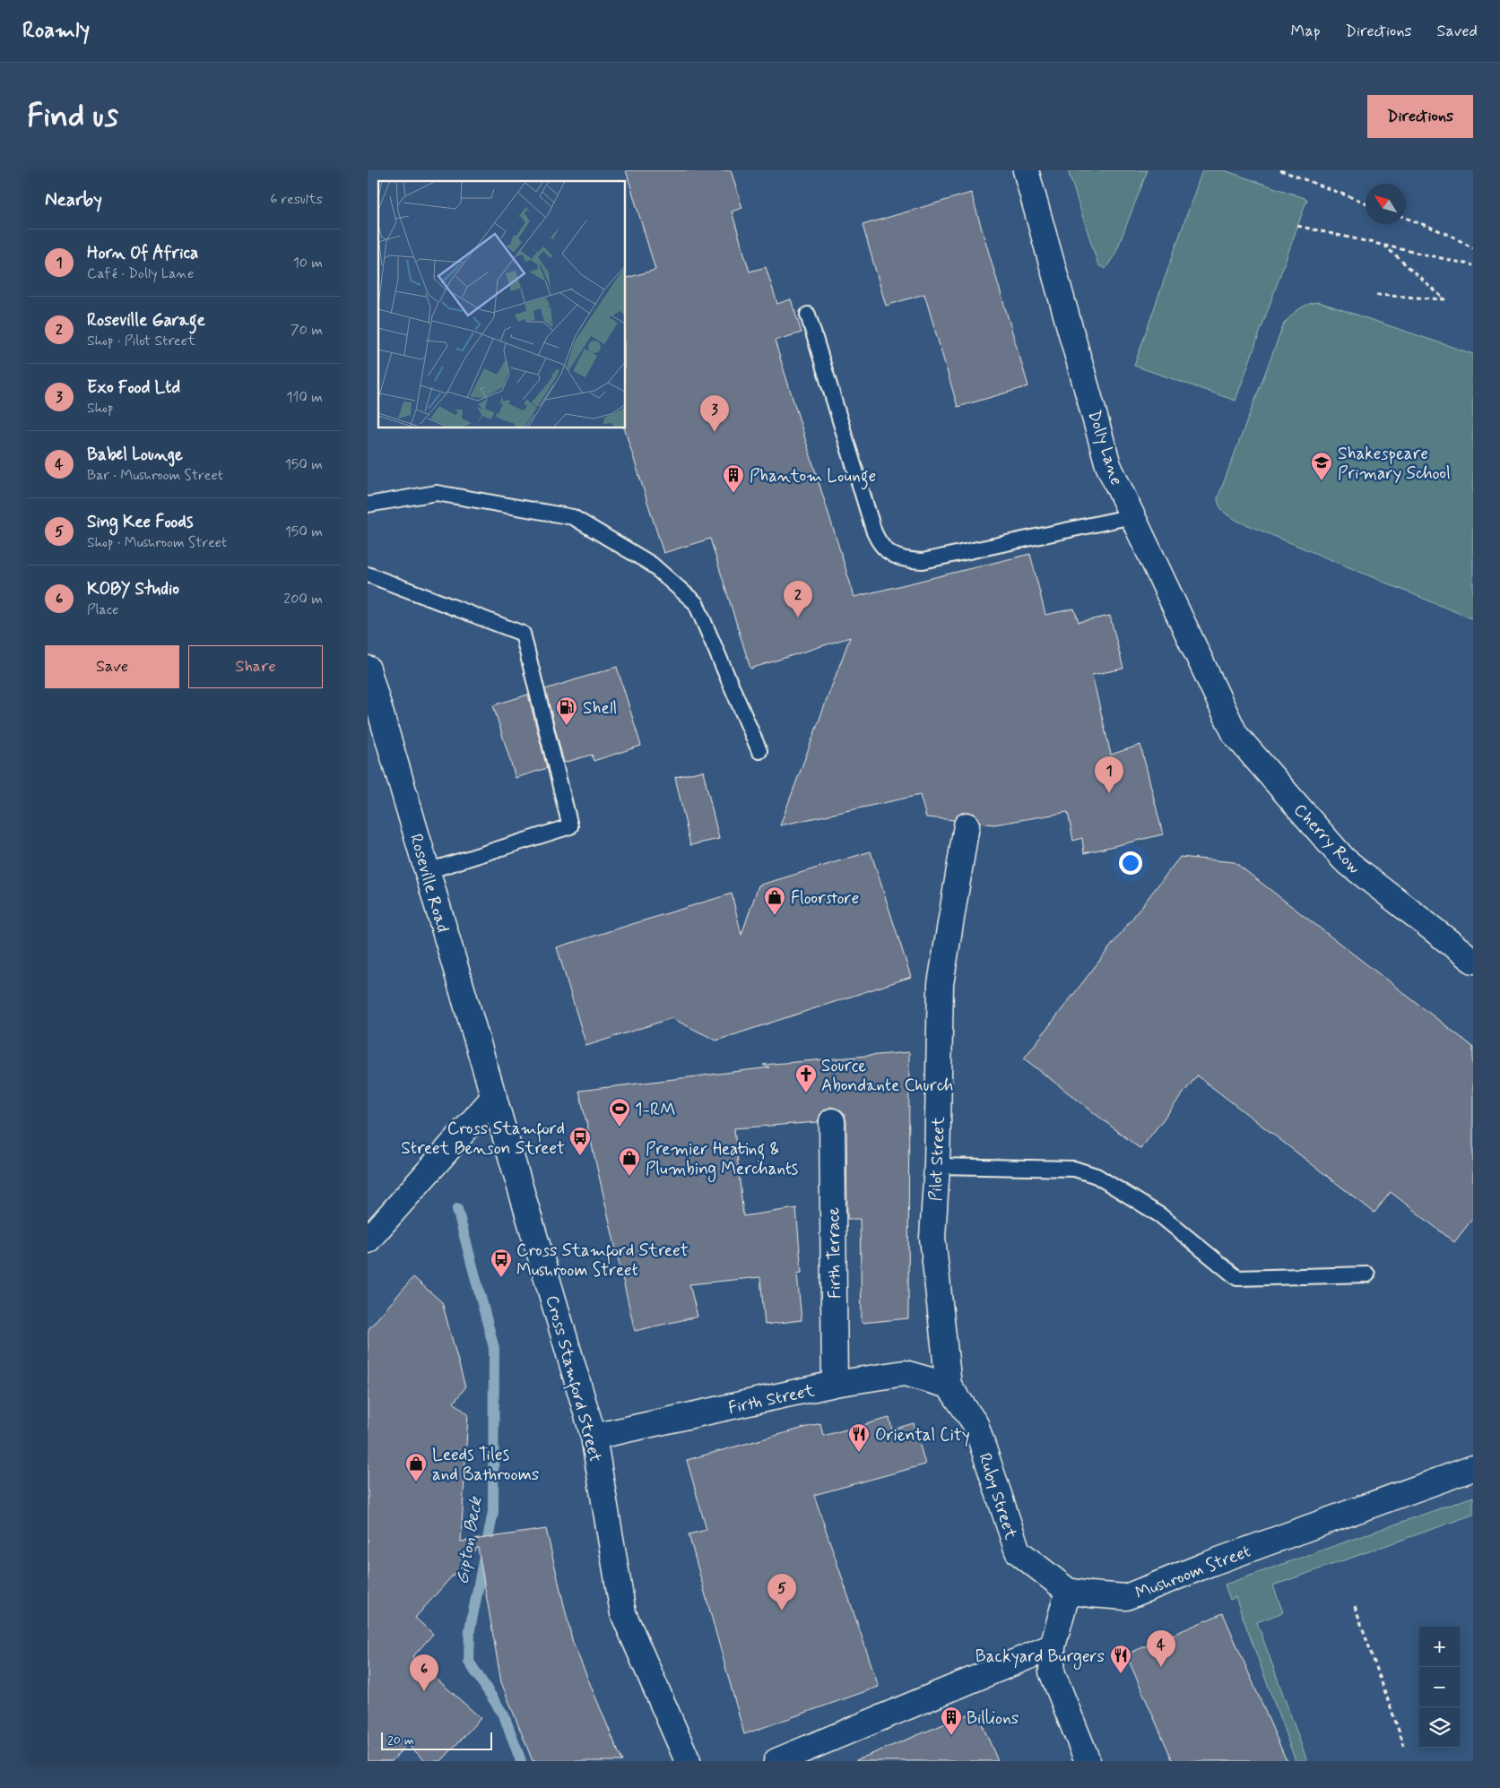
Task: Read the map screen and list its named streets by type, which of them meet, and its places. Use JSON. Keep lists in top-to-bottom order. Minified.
{"streets":{"street":["Dolly Lane","Cherry Row","Roseville Road","Pilot Street","Firth Terrace","Cross Stamford Street","Firth Street","Ruby Street","Mushroom Street"]},"crossings":[["Dolly Lane","Cherry Row"],["Roseville Road","Cross Stamford Street"],["Pilot Street","Firth Street"],["Pilot Street","Ruby Street"],["Firth Terrace","Firth Street"],["Cross Stamford Street","Firth Street"],["Firth Street","Ruby Street"],["Ruby Street","Mushroom Street"]],"water":["Gipton Beck"],"places":{"school or university":["Shakespeare Primary School"],"building":["Phantom Lounge","Billions"],"fuel station":["Shell"],"shop":["Floorstore","Premier Heating & Plumbing Merchants","Leeds Tiles and Bathrooms"],"church":["Source Abondante Church"],"sports":["1-RM"],"bus stop":["Cross Stamford Street Benson Street","Cross Stamford Street Mushroom Street"],"restaurant":["Oriental City","Backyard Burgers"]},"scale_bar":"20 m","north":"top left","page":{"header":"Roamly","nav":["Map","Directions","Saved"],"buttons":["Directions",["Save","Share"]],"title":"Find us","heading":["Nearby","6 results"],"list":[{"mark":"1","name":"Horn Of Africa","note":"Café · Dolly Lane","value":"10 m"},{"mark":"2","name":"Roseville Garage","note":"Shop · Pilot Street","value":"70 m"},{"mark":"3","name":"Exo Food Ltd","note":"Shop","value":"110 m"},{"mark":"4","name":"Babel Lounge","note":"Bar · Mushroom Street","value":"150 m"},{"mark":"5","name":"Sing Kee Foods","note":"Shop · Mushroom Street","value":"150 m"},{"mark":"6","name":"KOBY Studio","note":"Place","value":"200 m"}],"pins":["3","2","1","5","4","6"],"map_buttons":["+","−"],"scale":"20 m"}}
